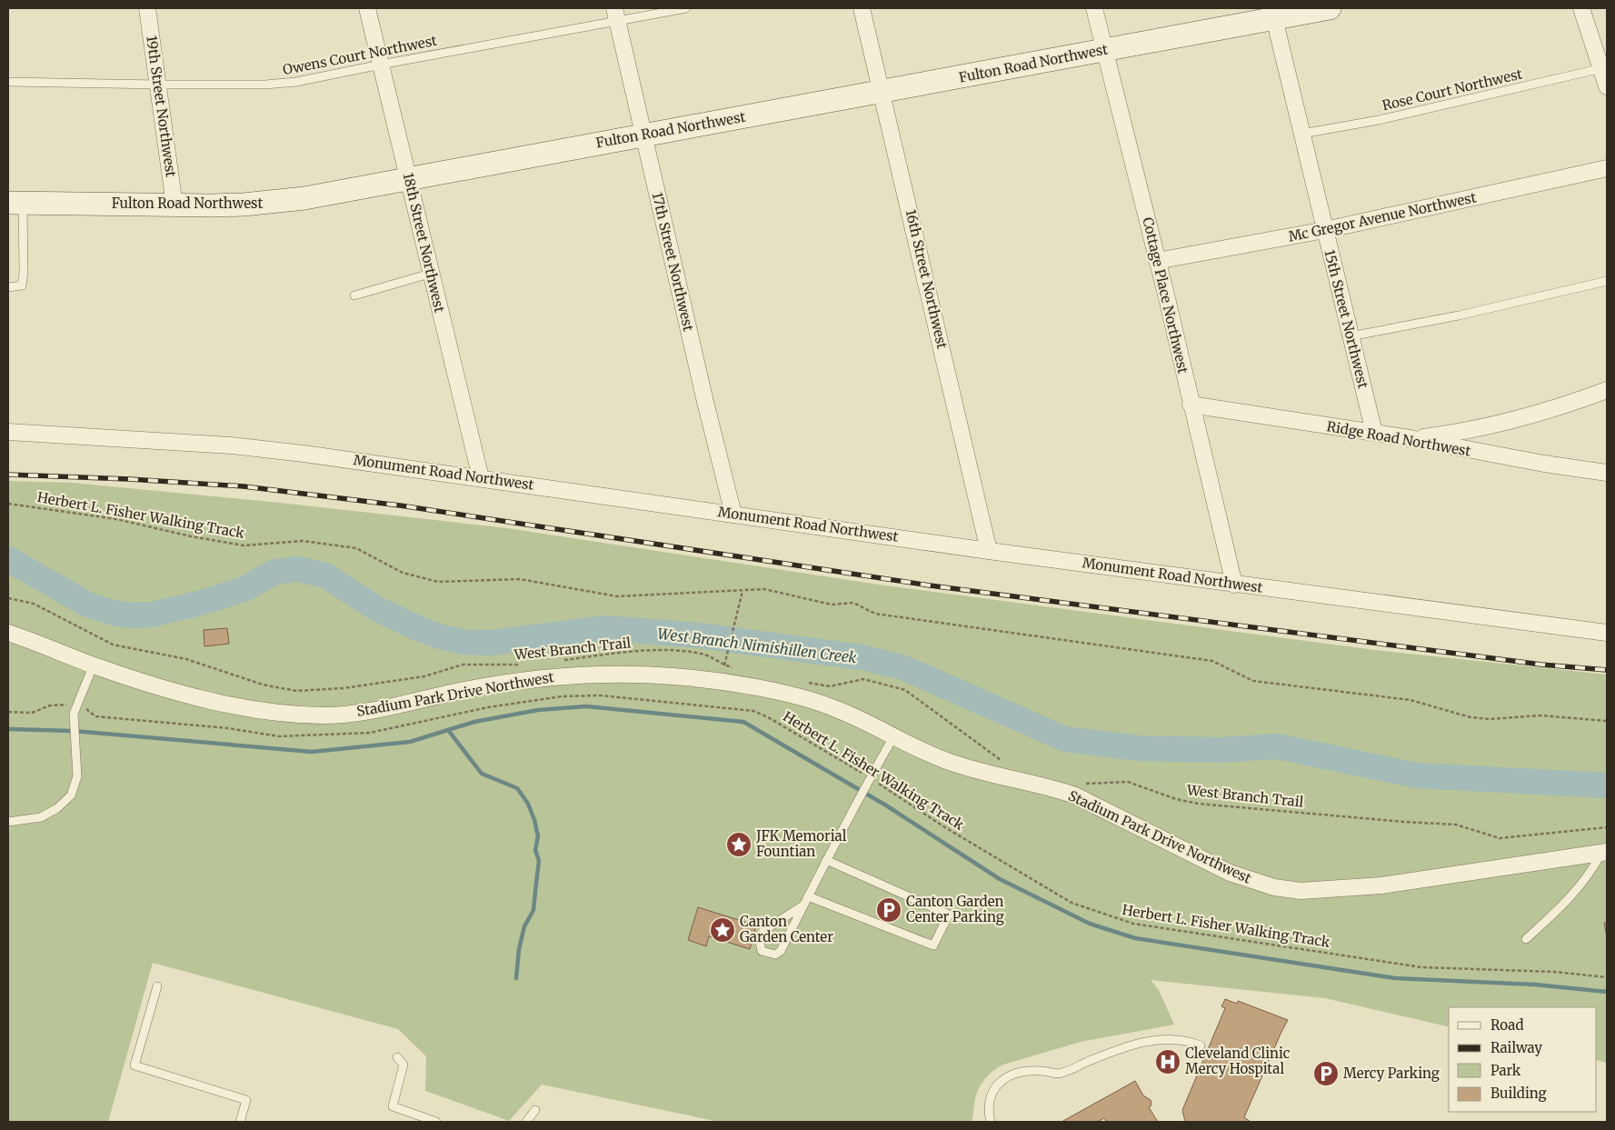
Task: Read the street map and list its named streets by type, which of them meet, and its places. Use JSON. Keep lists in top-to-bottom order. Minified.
{"streets":{"main road":["Fulton Road Northwest"],"street":["19th Street Northwest","Mc Gregor Avenue Northwest","18th Street Northwest","17th Street Northwest","16th Street Northwest","Cottage Place Northwest","15th Street Northwest","Ridge Road Northwest","Monument Road Northwest","Stadium Park Drive Northwest"],"lane":["Owens Court Northwest","Rose Court Northwest"],"path":["Herbert L. Fisher Walking Track","West Branch Trail"]},"crossings":[["Owens Court Northwest","19th Street Northwest"],["Owens Court Northwest","18th Street Northwest"],["Owens Court Northwest","17th Street Northwest"],["Fulton Road Northwest","19th Street Northwest"],["Fulton Road Northwest","18th Street Northwest"],["Fulton Road Northwest","17th Street Northwest"],["Fulton Road Northwest","16th Street Northwest"],["Fulton Road Northwest","Cottage Place Northwest"],["Fulton Road Northwest","15th Street Northwest"],["Rose Court Northwest","15th Street Northwest"],["Mc Gregor Avenue Northwest","Cottage Place Northwest"],["Mc Gregor Avenue Northwest","15th Street Northwest"],["18th Street Northwest","Monument Road Northwest"],["17th Street Northwest","Monument Road Northwest"],["16th Street Northwest","Monument Road Northwest"],["Cottage Place Northwest","Ridge Road Northwest"],["Cottage Place Northwest","Monument Road Northwest"],["15th Street Northwest","Ridge Road Northwest"]],"water":["West Branch Nimishillen Creek"],"places":{"place":["JFK Memorial Fountian","Canton Garden Center"],"parking":["Canton Garden Center Parking","Mercy Parking"],"hospital":["Cleveland Clinic Mercy Hospital"]},"legend":["Road","Railway","Park","Building"]}
